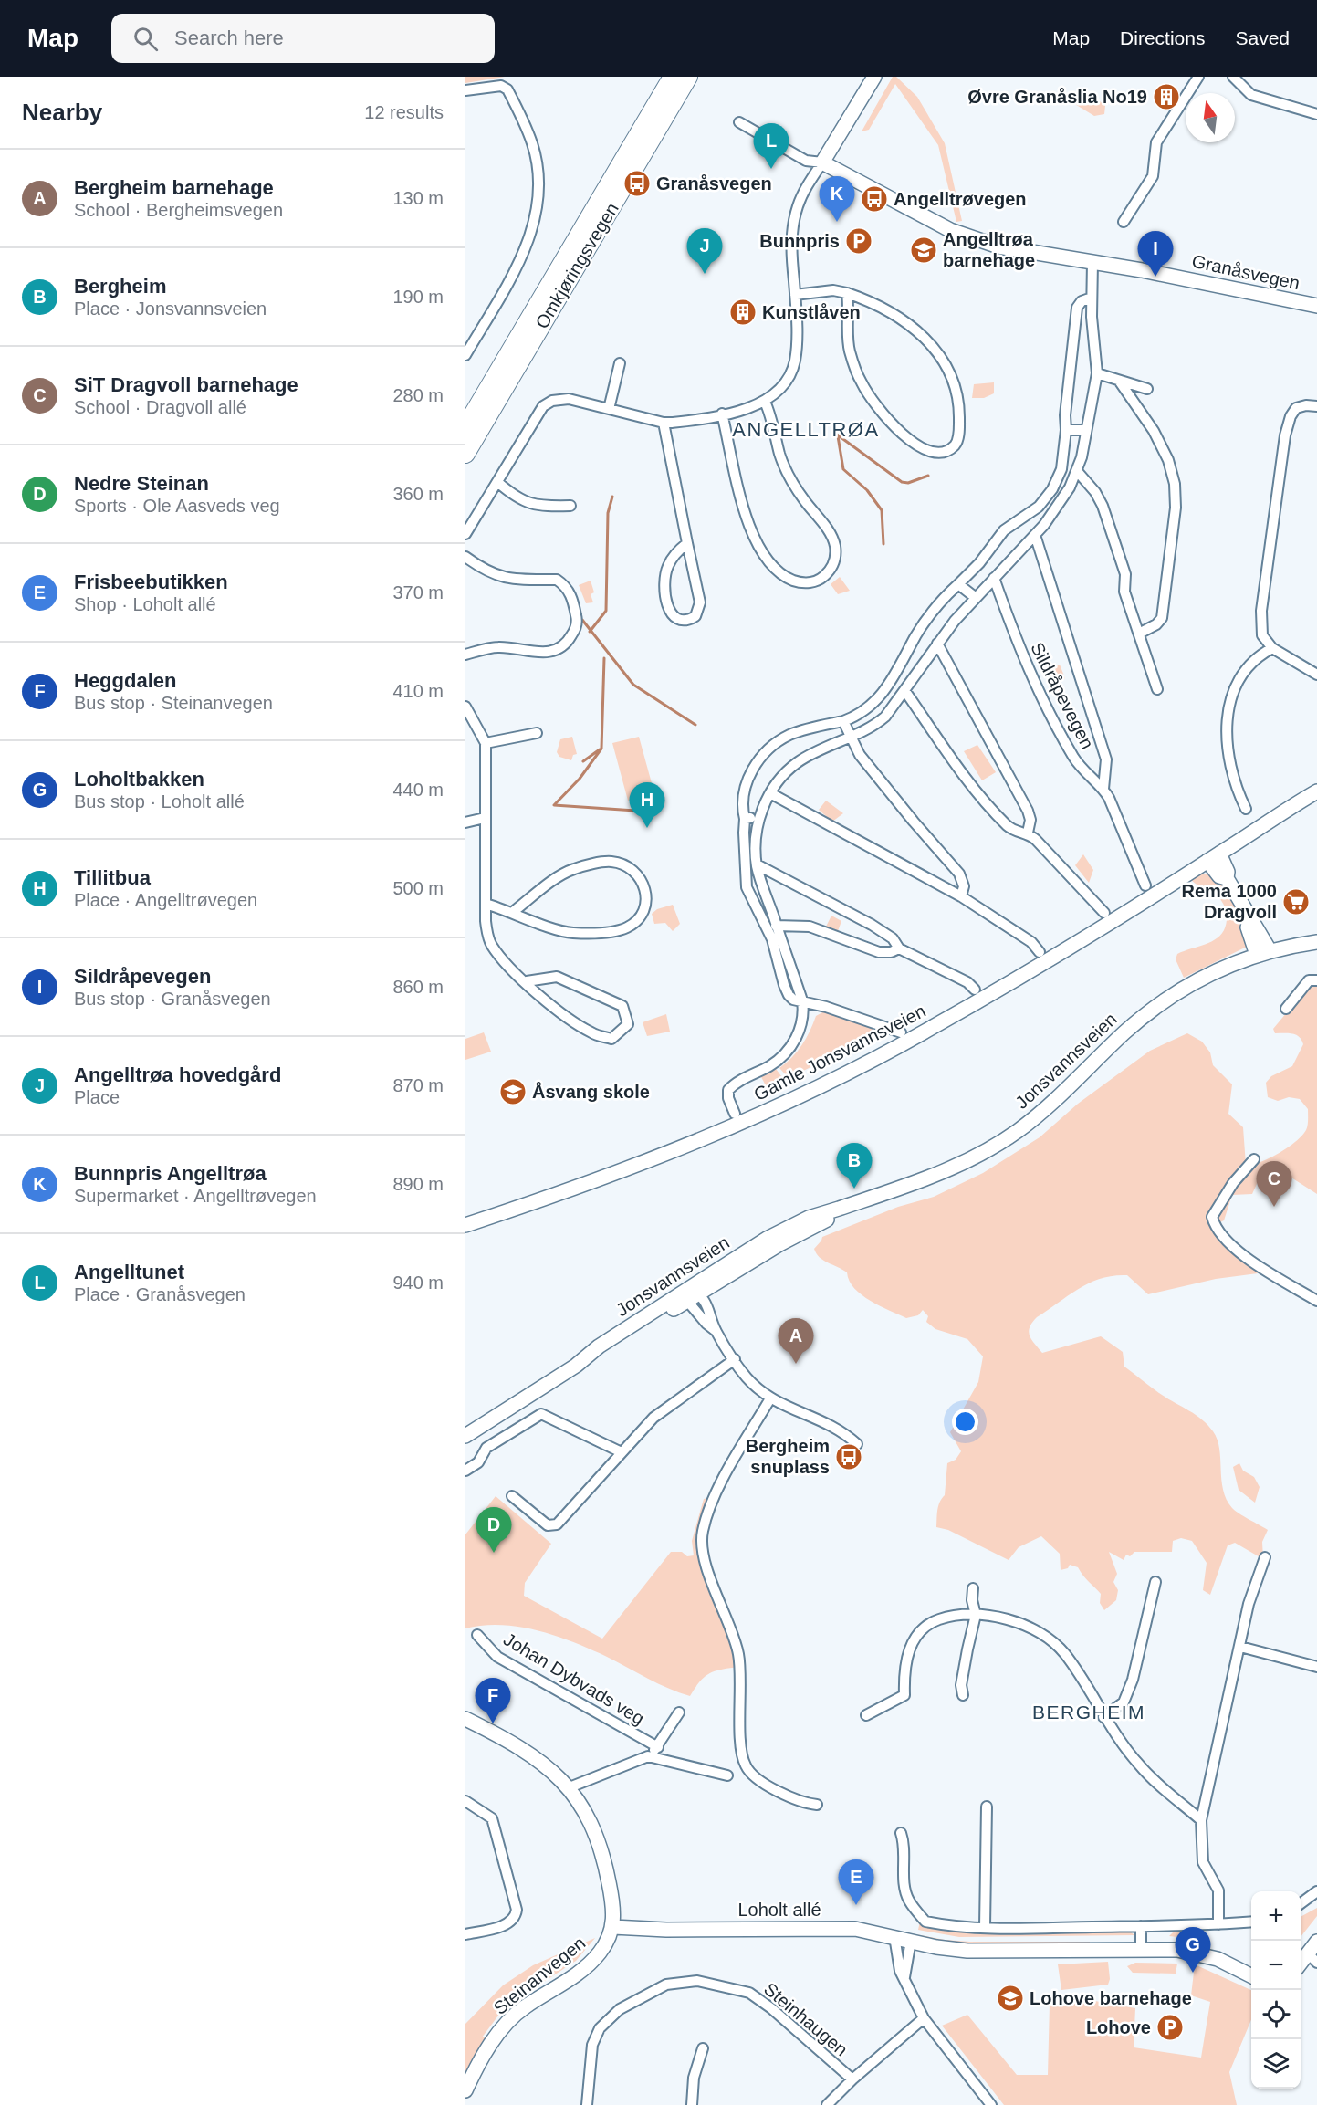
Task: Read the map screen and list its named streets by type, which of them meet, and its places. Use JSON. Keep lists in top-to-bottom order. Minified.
{"streets":{"highway":["Omkjøringsvegen"],"street":["Granåsvegen","Sildråpevegen","Gamle Jonsvannsveien","Jonsvannsveien","Johan Dybvads veg","Loholt allé","Steinanvegen","Steinhaugen"]},"crossings":[["Loholt allé","Steinanvegen"]],"districts":["ANGELLTRØA","BERGHEIM"],"places":{"building":["Øvre Granåslia No19","Kunstlåven"],"bus stop":["Granåsvegen","Angelltrøvegen","Bergheim snuplass"],"parking":["Bunnpris","Lohove"],"school or university":["Angelltrøa barnehage","Åsvang skole","Lohove barnehage"],"supermarket":["Rema 1000 Dragvoll"]},"north":"top","page":{"header":"Map","search":"Search here","nav":["Map","Directions","Saved"],"heading":["Nearby","12 results"],"pins":["L","K","J","I","H","B","C","A","D","F","E","G"],"list":[{"mark":"A","name":"Bergheim barnehage","note":"School · Bergheimsvegen","value":"130 m"},{"mark":"B","name":"Bergheim","note":"Place · Jonsvannsveien","value":"190 m"},{"mark":"C","name":"SiT Dragvoll barnehage","note":"School · Dragvoll allé","value":"280 m"},{"mark":"D","name":"Nedre Steinan","note":"Sports · Ole Aasveds veg","value":"360 m"},{"mark":"E","name":"Frisbeebutikken","note":"Shop · Loholt allé","value":"370 m"},{"mark":"F","name":"Heggdalen","note":"Bus stop · Steinanvegen","value":"410 m"},{"mark":"G","name":"Loholtbakken","note":"Bus stop · Loholt allé","value":"440 m"},{"mark":"H","name":"Tillitbua","note":"Place · Angelltrøvegen","value":"500 m"},{"mark":"I","name":"Sildråpevegen","note":"Bus stop · Granåsvegen","value":"860 m"},{"mark":"J","name":"Angelltrøa hovedgård","note":"Place","value":"870 m"},{"mark":"K","name":"Bunnpris Angelltrøa","note":"Supermarket · Angelltrøvegen","value":"890 m"},{"mark":"L","name":"Angelltunet","note":"Place · Granåsvegen","value":"940 m"}],"map_buttons":["+","−"]}}
